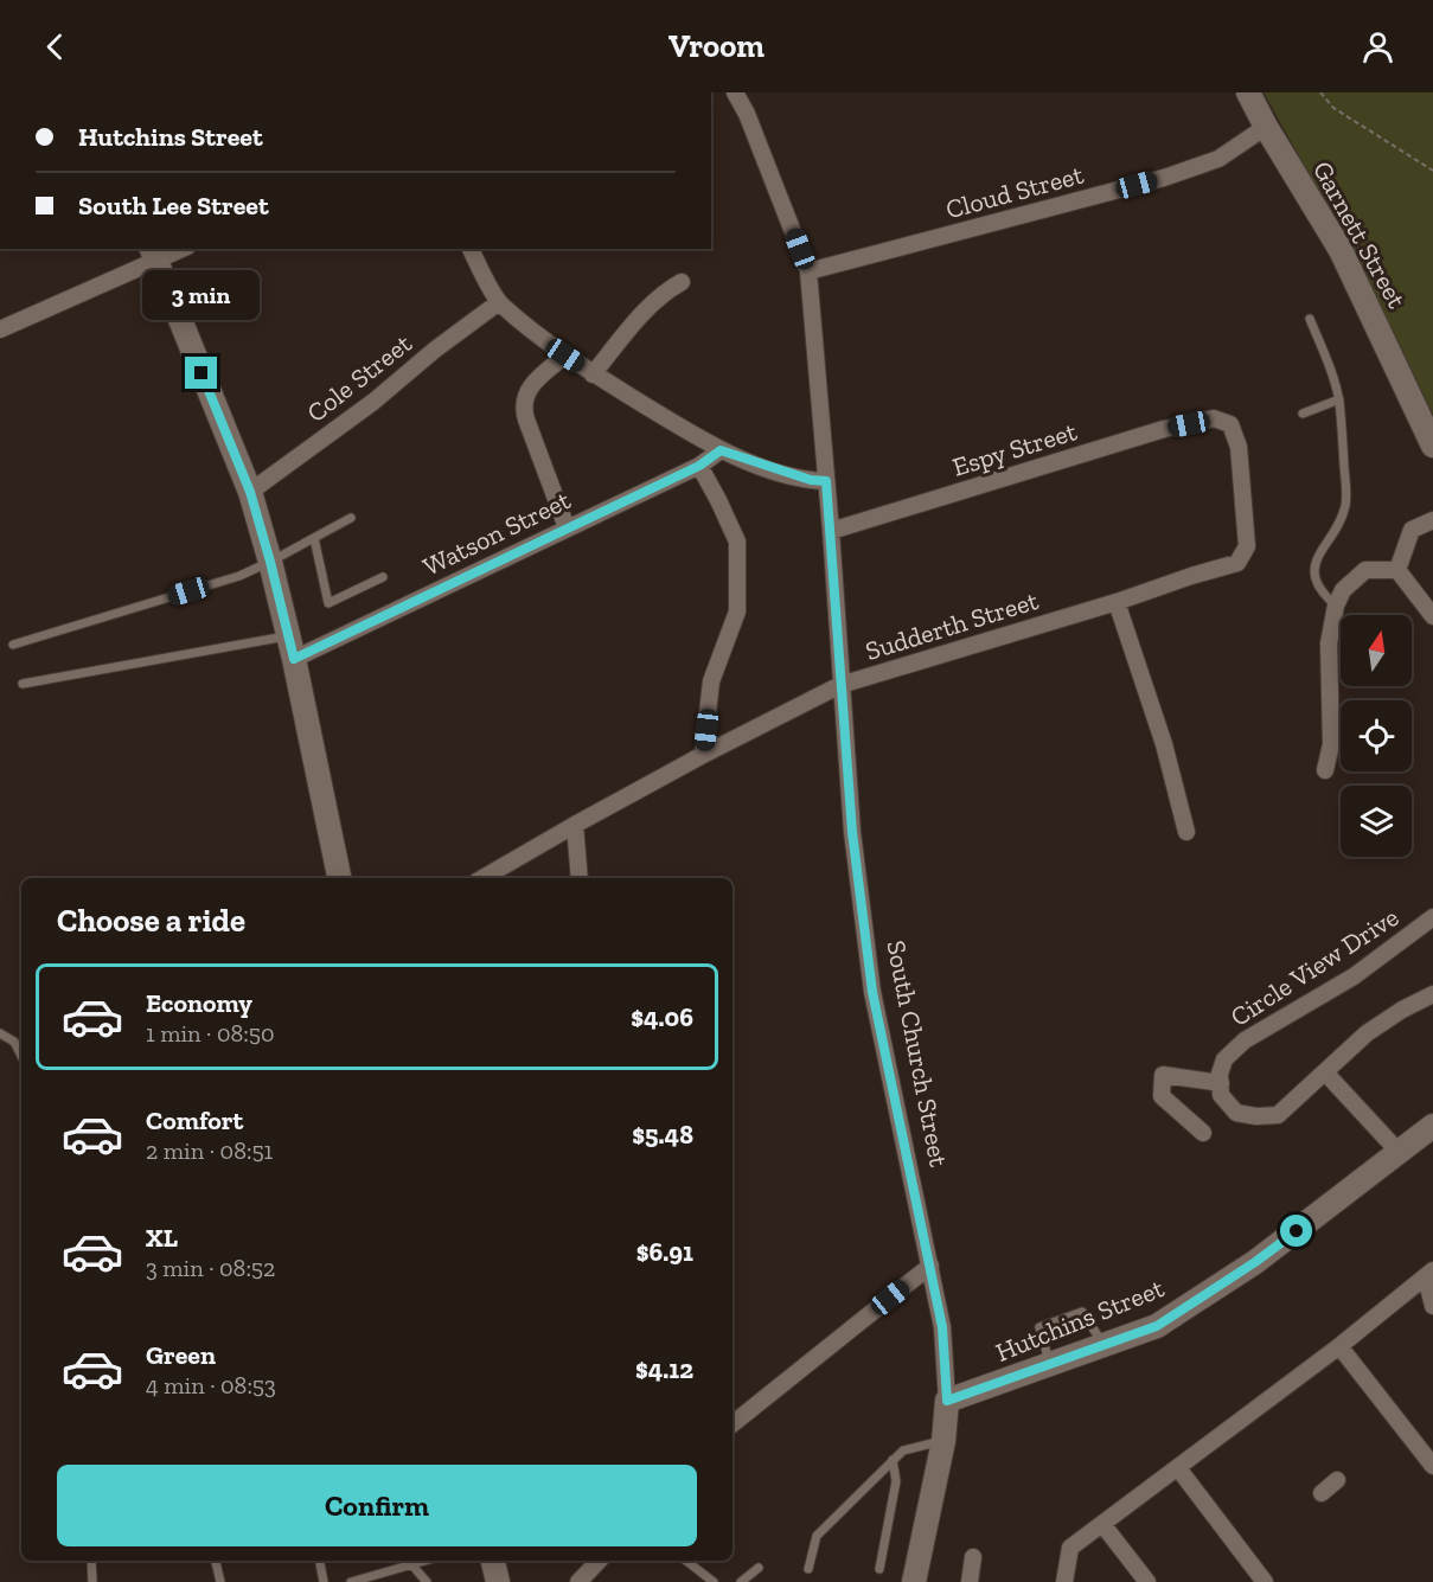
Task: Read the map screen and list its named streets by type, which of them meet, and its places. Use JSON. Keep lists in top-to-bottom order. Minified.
{"streets":{"street":["Cloud Street","Garnett Street","Cole Street","Espy Street","Watson Street","Sudderth Street","Circle View Drive","South Church Street","Hutchins Street"]},"crossings":[["Cloud Street","Garnett Street"],["Cloud Street","South Church Street"],["Espy Street","Sudderth Street"],["Espy Street","South Church Street"],["Sudderth Street","South Church Street"],["South Church Street","Hutchins Street"]],"north":"top","page":{"header":"Vroom","banner":["Hutchins Street","South Lee Street"],"bubble":"3 min","heading":"Choose a ride","list":[{"name":"Economy","note":"1 min · 08:50","value":"$4.06"},{"name":"Comfort","note":"2 min · 08:51","value":"$5.48"},{"name":"XL","note":"3 min · 08:52","value":"$6.91"},{"name":"Green","note":"4 min · 08:53","value":"$4.12"}],"buttons":"Confirm"}}
